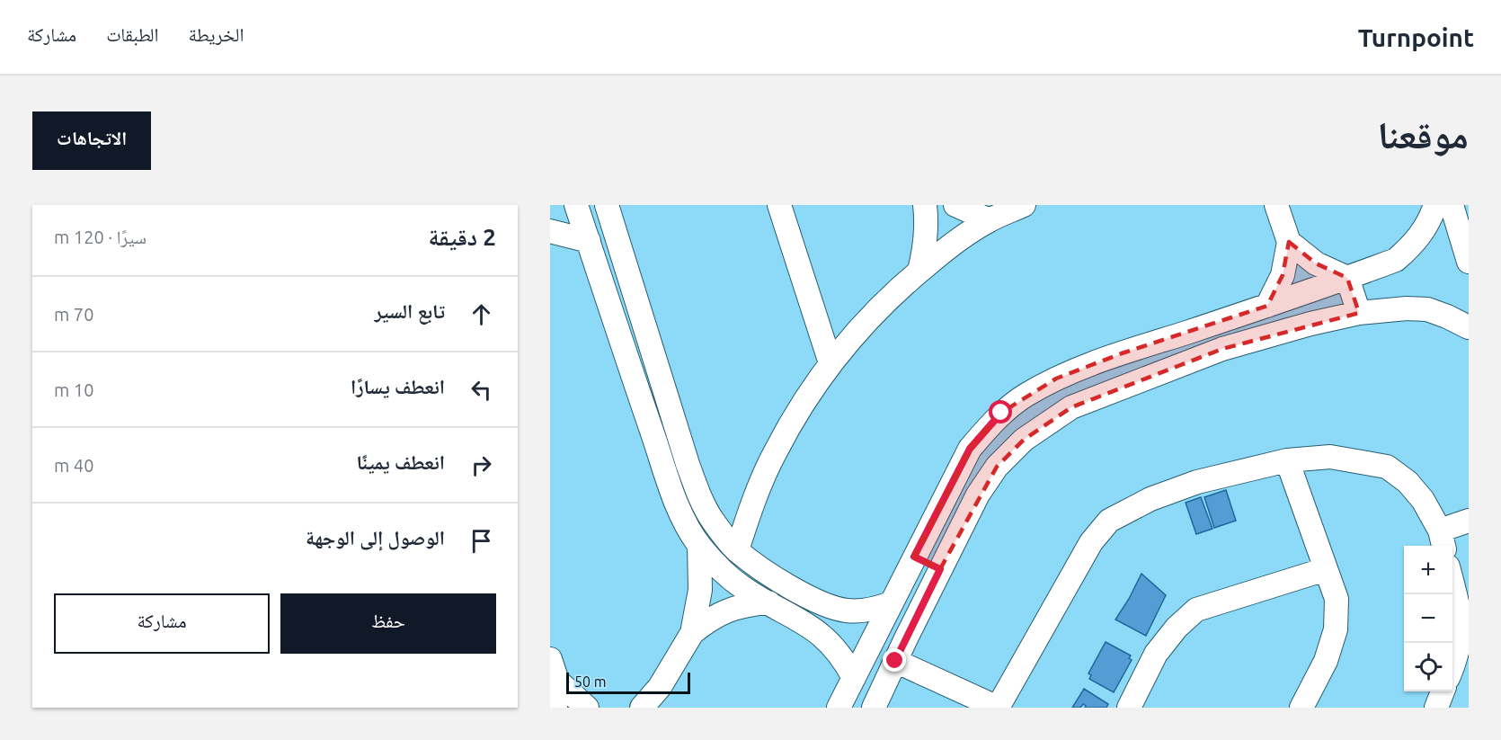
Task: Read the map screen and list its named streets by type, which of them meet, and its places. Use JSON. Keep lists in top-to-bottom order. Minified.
{"scale_bar":"50 m","page":{"header":"Turnpoint","nav":["الخريطة","الطبقات","مشاركة"],"title":"موقعنا","buttons":["الاتجاهات",["حفظ","مشاركة"]],"heading":["2 دقيقة","سيرًا · 120 m"],"list":[["تابع السير","70 m"],["انعطف يسارًا","10 m"],["انعطف يمينًا","40 m"],"الوصول إلى الوجهة"],"map_buttons":["+","−"],"scale":"50 m"}}
